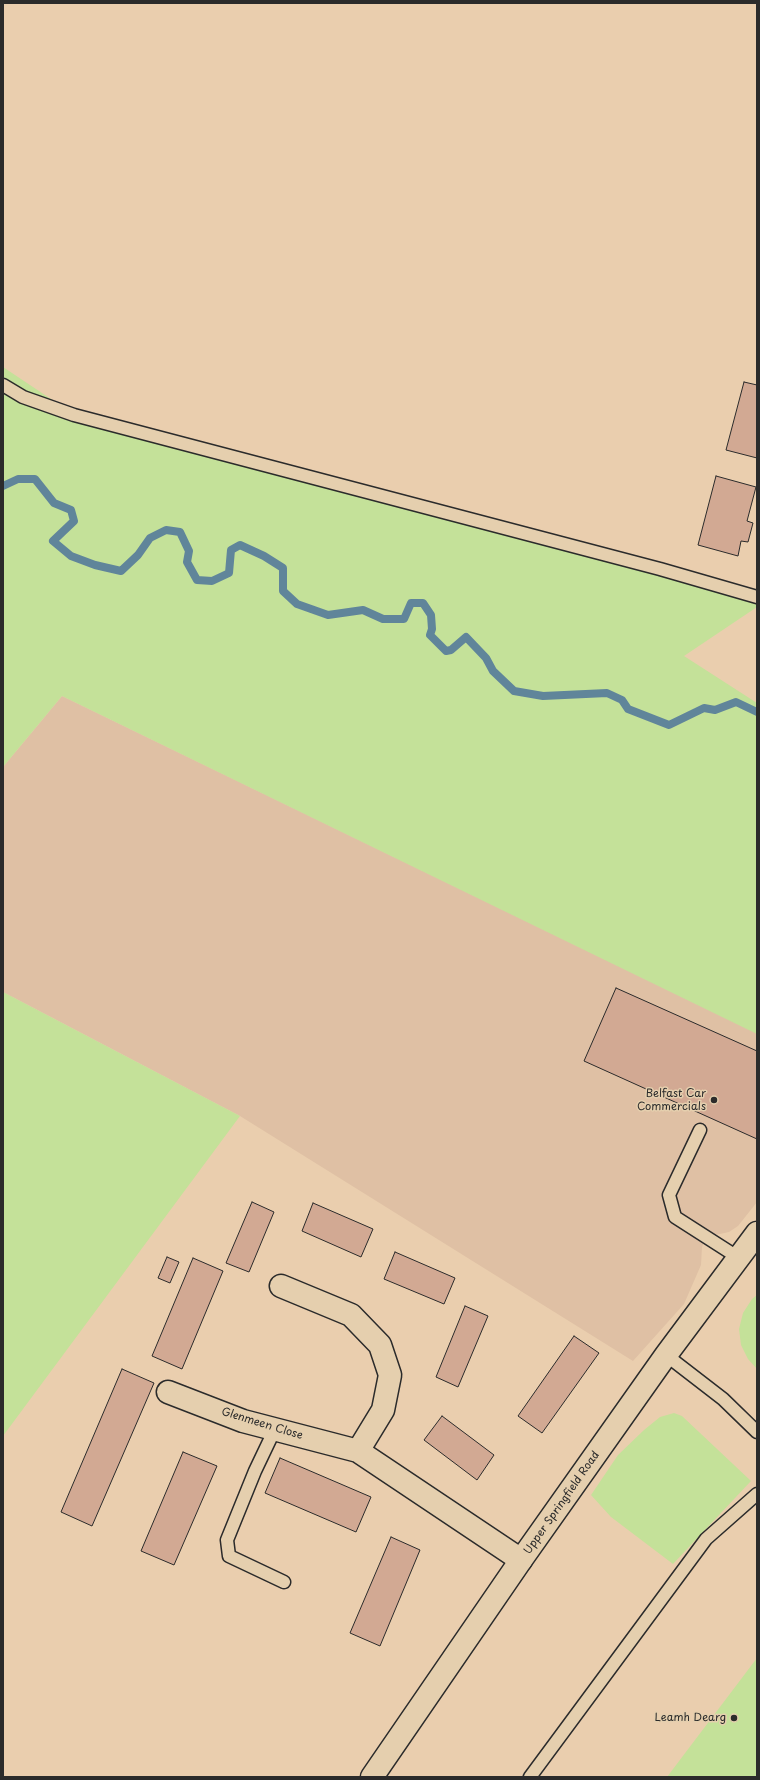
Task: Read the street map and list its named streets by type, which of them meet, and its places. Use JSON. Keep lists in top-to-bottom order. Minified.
{"streets":{"main road":["Glenmeen Close","Upper Springfield Road"]},"crossings":[["Glenmeen Close","Upper Springfield Road"]],"places":["Belfast Car Commercials","Leamh Dearg"]}
